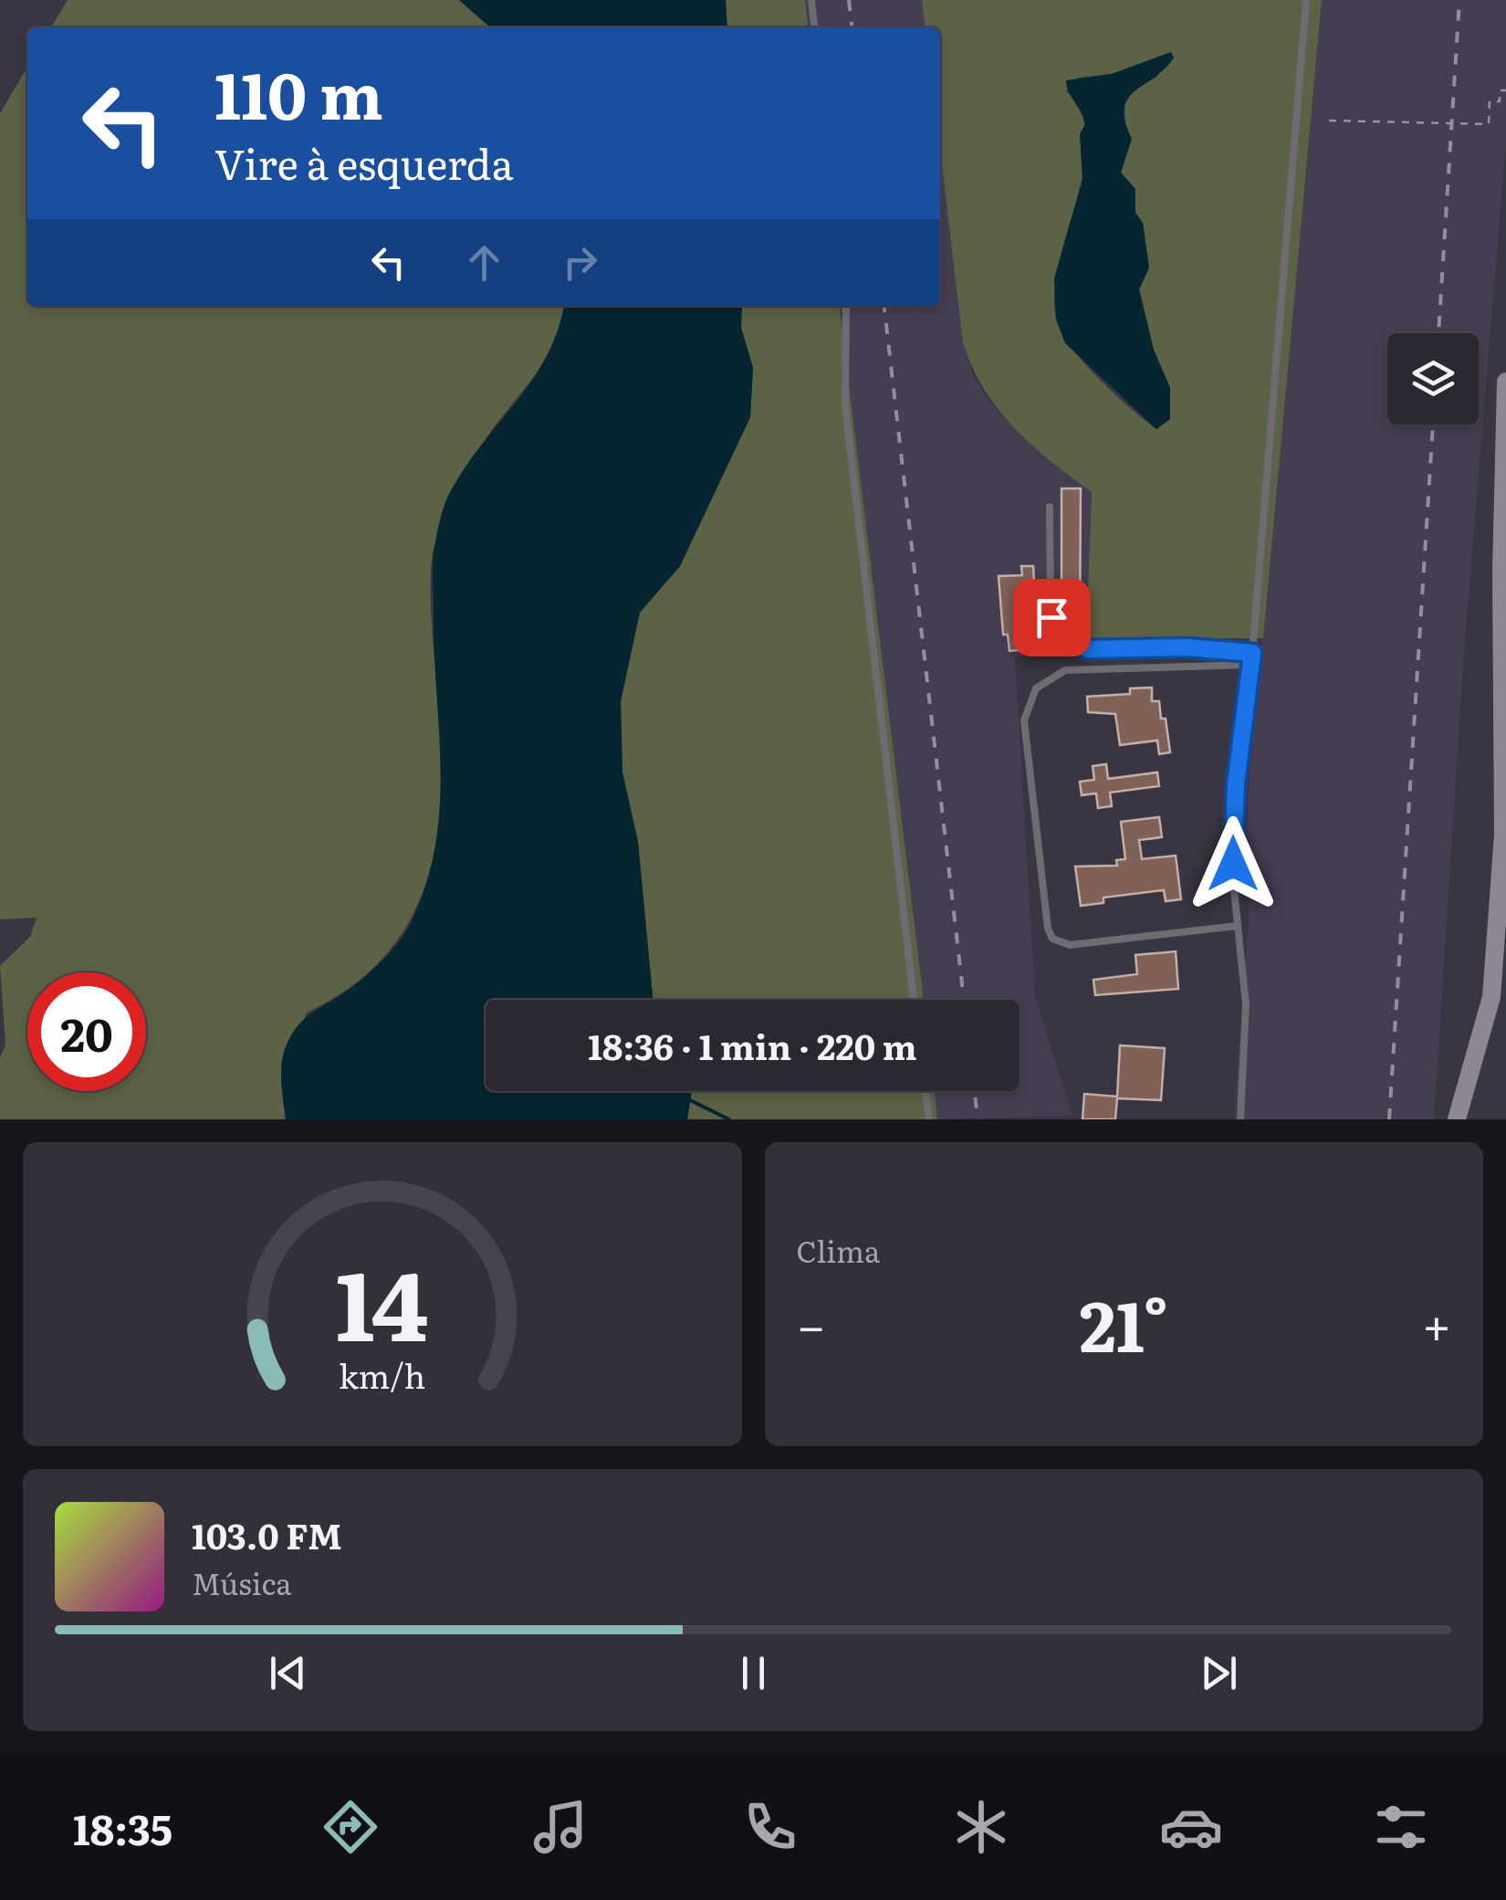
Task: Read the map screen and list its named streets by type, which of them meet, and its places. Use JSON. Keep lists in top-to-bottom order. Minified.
{"page":{"turn":["110 m","Vire à esquerda"],"limit":"20","trip":"18:36 · 1 min · 220 m","tile":"Clima","heat":["−","21°","+"],"song":["103.0 FM","Música"],"tabs":"18:35","gauge":["14","km/h"]}}
